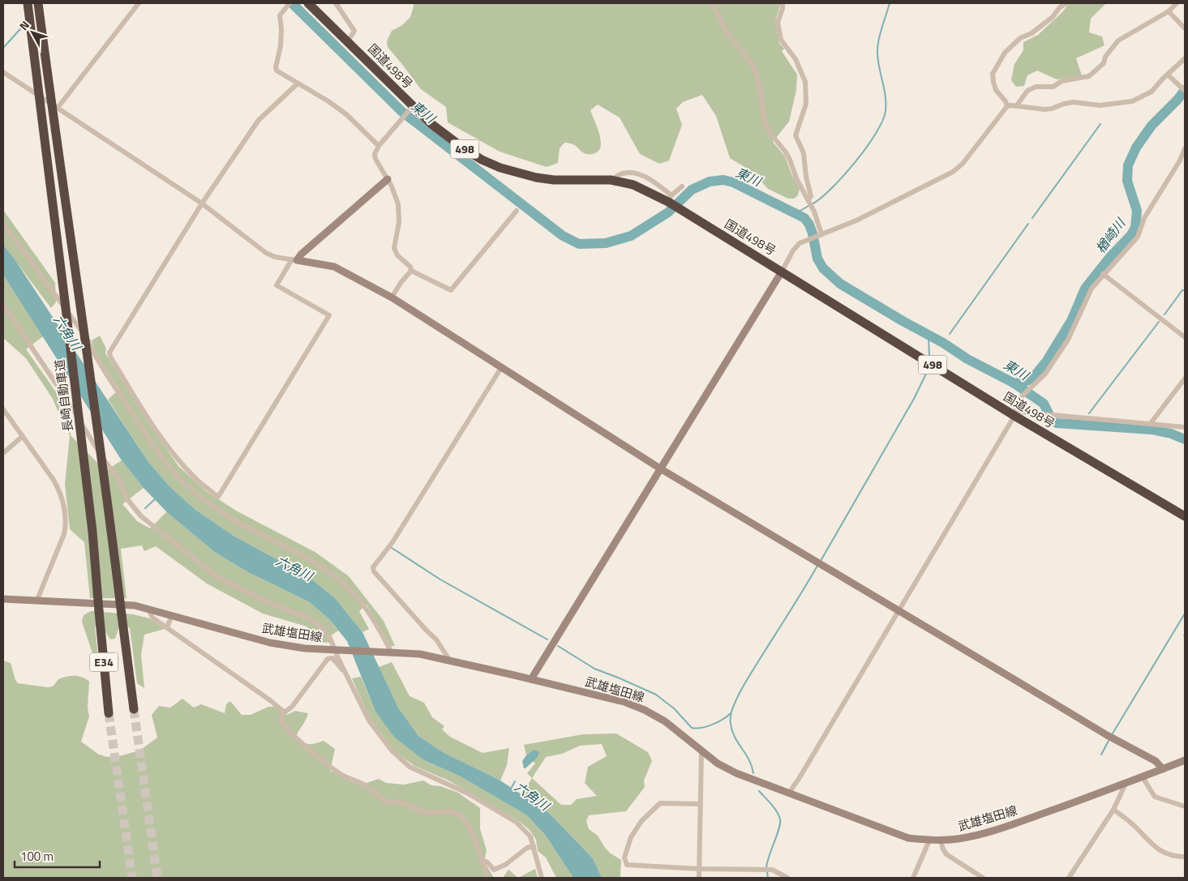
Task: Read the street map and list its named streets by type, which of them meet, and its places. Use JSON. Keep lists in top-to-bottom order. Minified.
{"streets":{"highway":["国道498号","498","長崎自動車道","E34"],"street":["武雄塩田線"]},"water":["東川","楢崎川","六角川"],"scale_bar":"100 m","north":"top left"}
